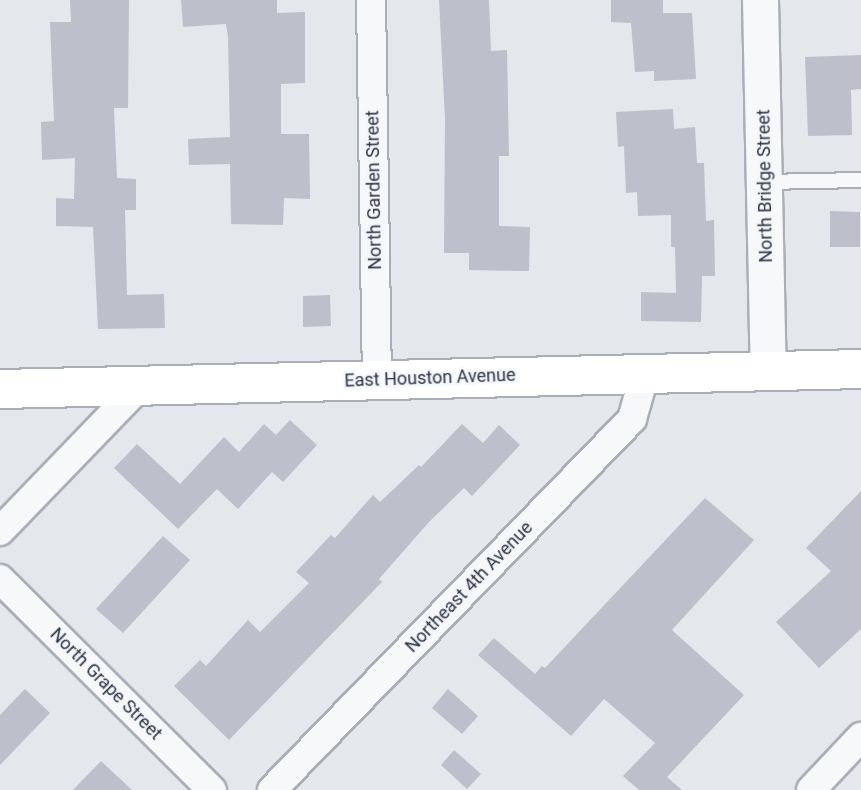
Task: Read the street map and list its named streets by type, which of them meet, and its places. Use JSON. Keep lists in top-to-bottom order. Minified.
{"streets":{"main road":["East Houston Avenue"],"street":["North Bridge Street","North Garden Street","Northeast 4th Avenue","North Grape Street"]},"crossings":[["North Bridge Street","East Houston Avenue"],["North Garden Street","East Houston Avenue"],["East Houston Avenue","Northeast 4th Avenue"]]}
